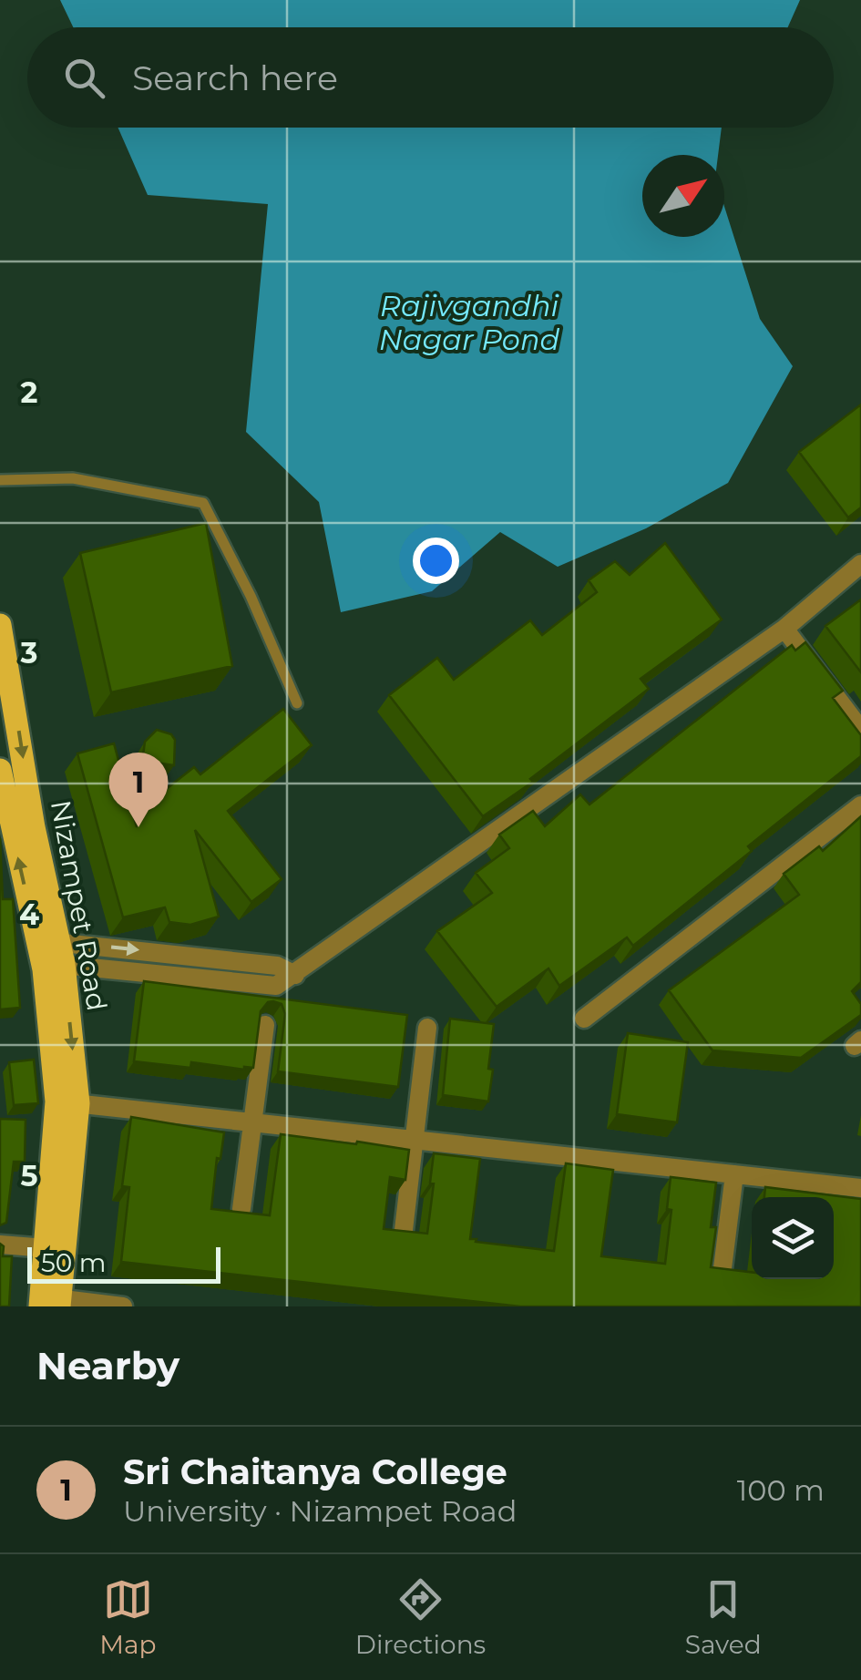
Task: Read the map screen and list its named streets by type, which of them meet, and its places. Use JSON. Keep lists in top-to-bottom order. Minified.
{"streets":{"main road":["Nizampet Road"]},"water":["Rajivgandhi Nagar Pond"],"scale_bar":"50 m","north":"top right","page":{"search":"Search here","pins":"1","scale":"50 m","heading":"Nearby","list":[{"mark":"1","name":"Sri Chaitanya College","note":"University · Nizampet Road","value":"100 m"}],"nav":["Map","Directions","Saved"]},"grid":{"rows":["2","3","4","5"]}}
